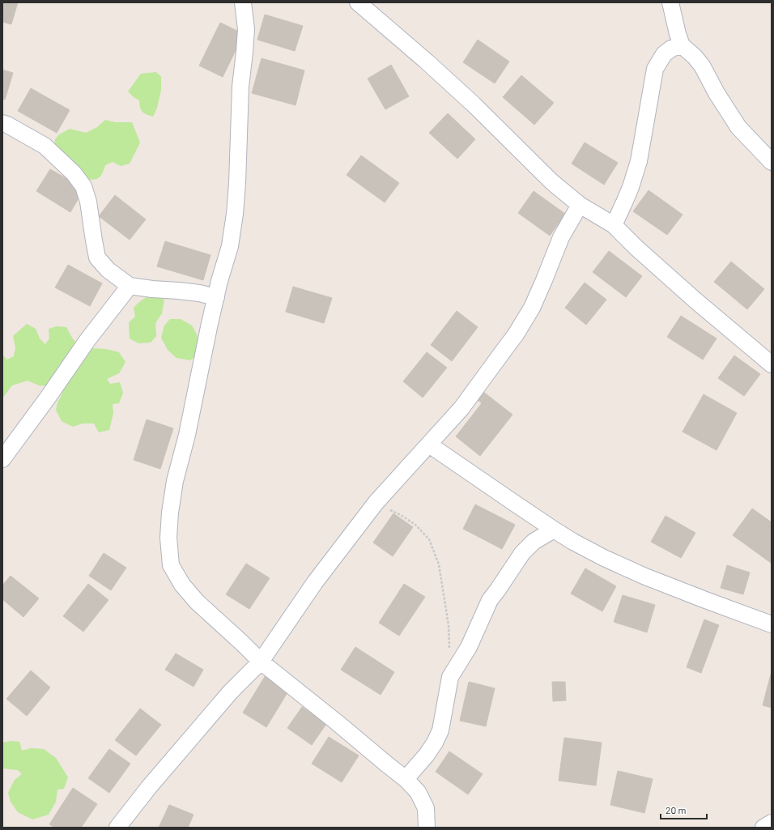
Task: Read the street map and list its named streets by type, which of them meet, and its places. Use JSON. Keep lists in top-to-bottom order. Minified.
{"scale_bar":"20 m"}
